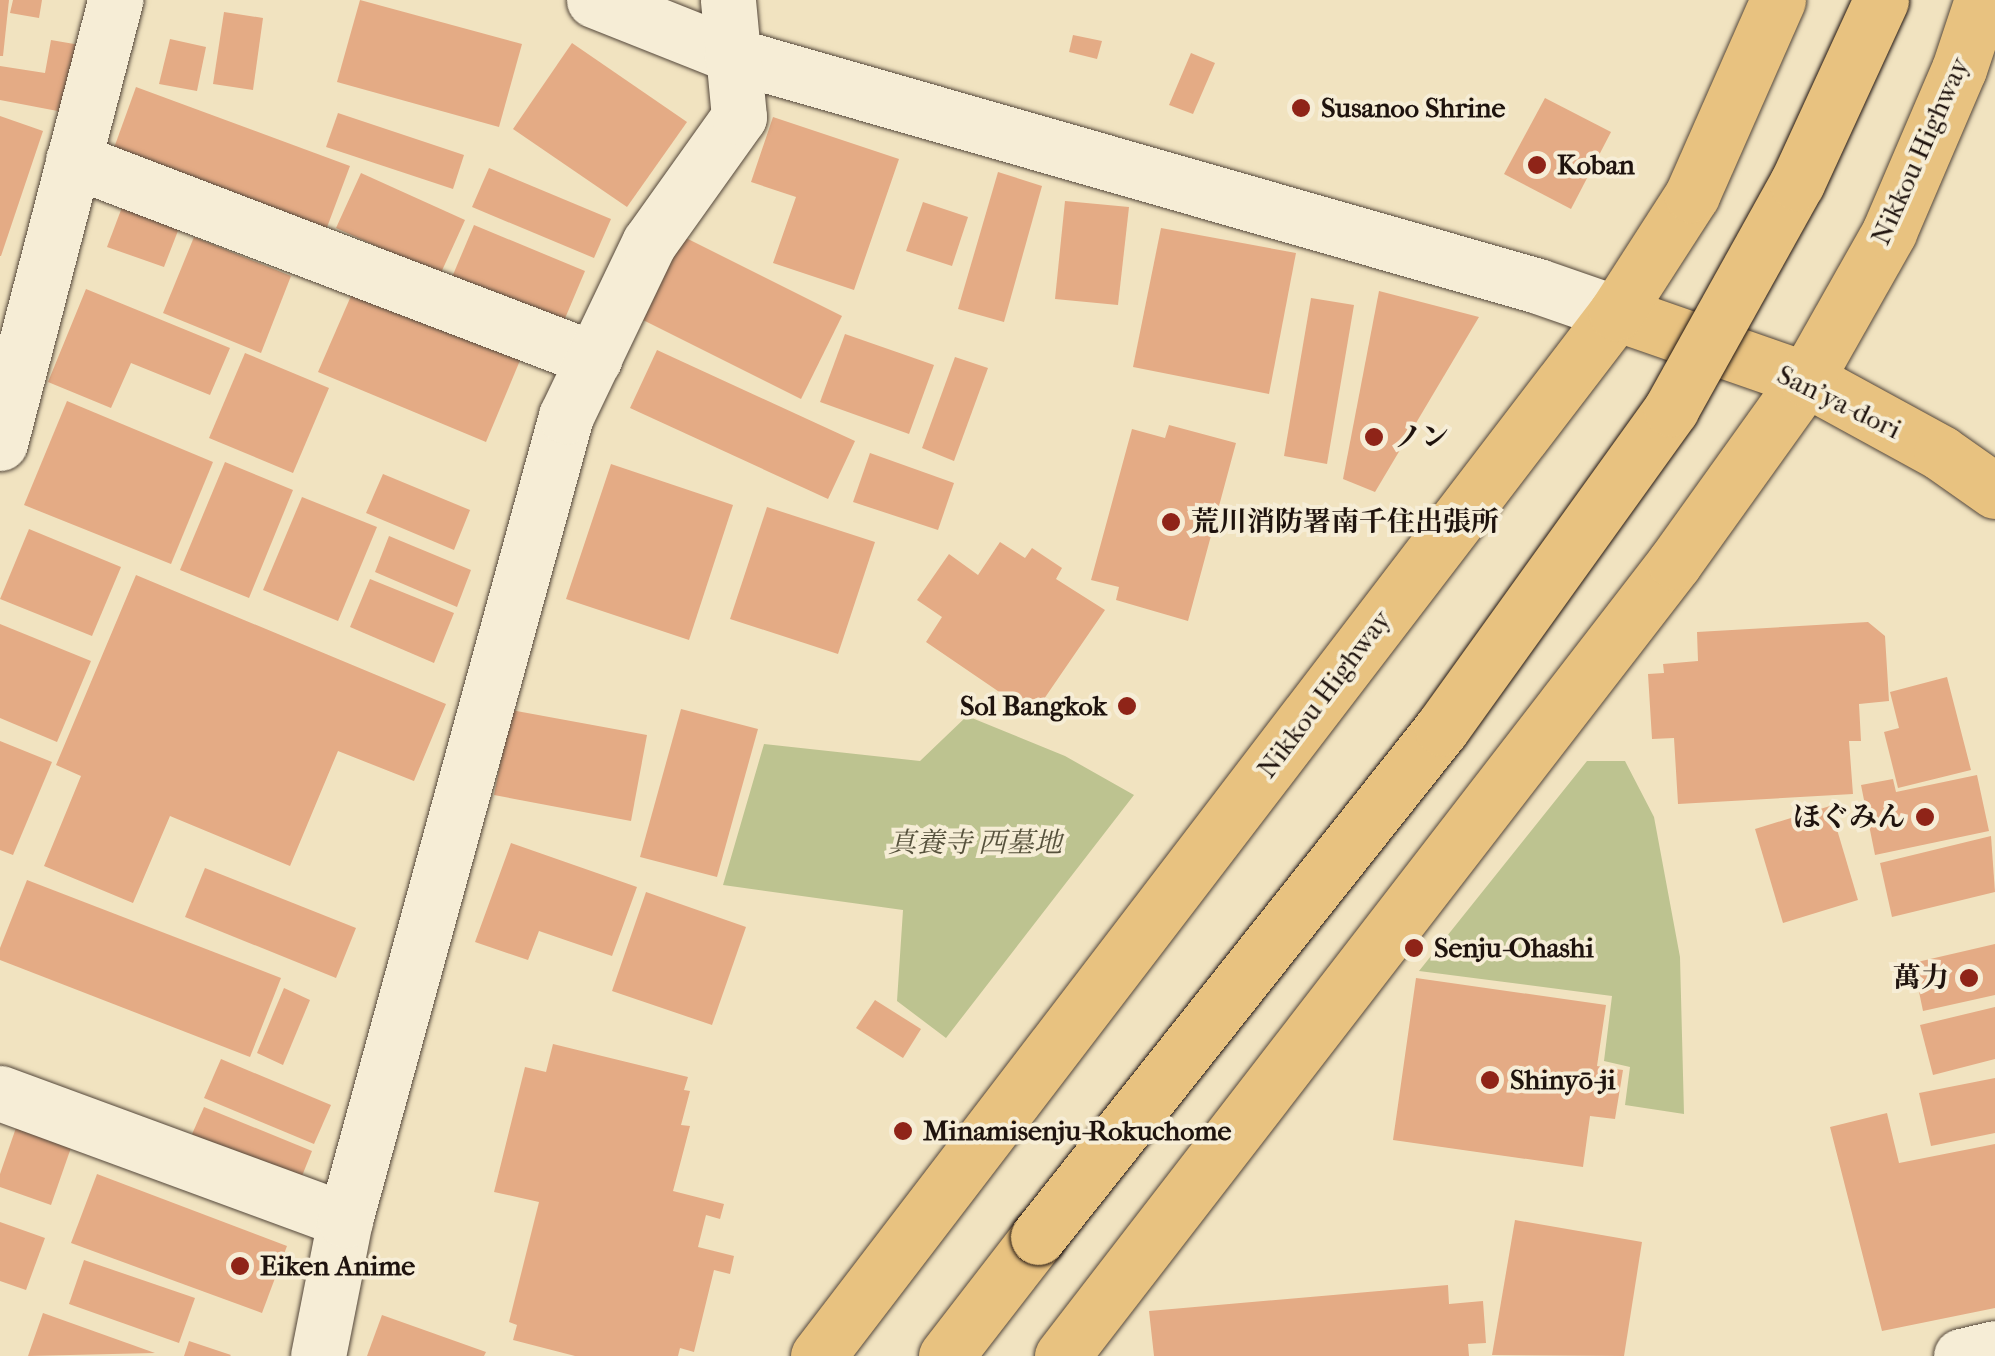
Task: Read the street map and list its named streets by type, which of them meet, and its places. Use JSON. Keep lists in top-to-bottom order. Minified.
{"streets":{"main road":["Nikkou Highway","San'ya-dori"]},"crossings":[["Nikkou Highway","San'ya-dori"]],"parks":["真養寺 西墓地"],"places":["Susanoo Shrine","Koban","ノン","荒川消防署南千住出張所","Sol Bangkok","ほぐみん","Senju-Ohashi","萬力","Shinyō-ji","Minamisenju-Rokuchome","Eiken Anime"]}
